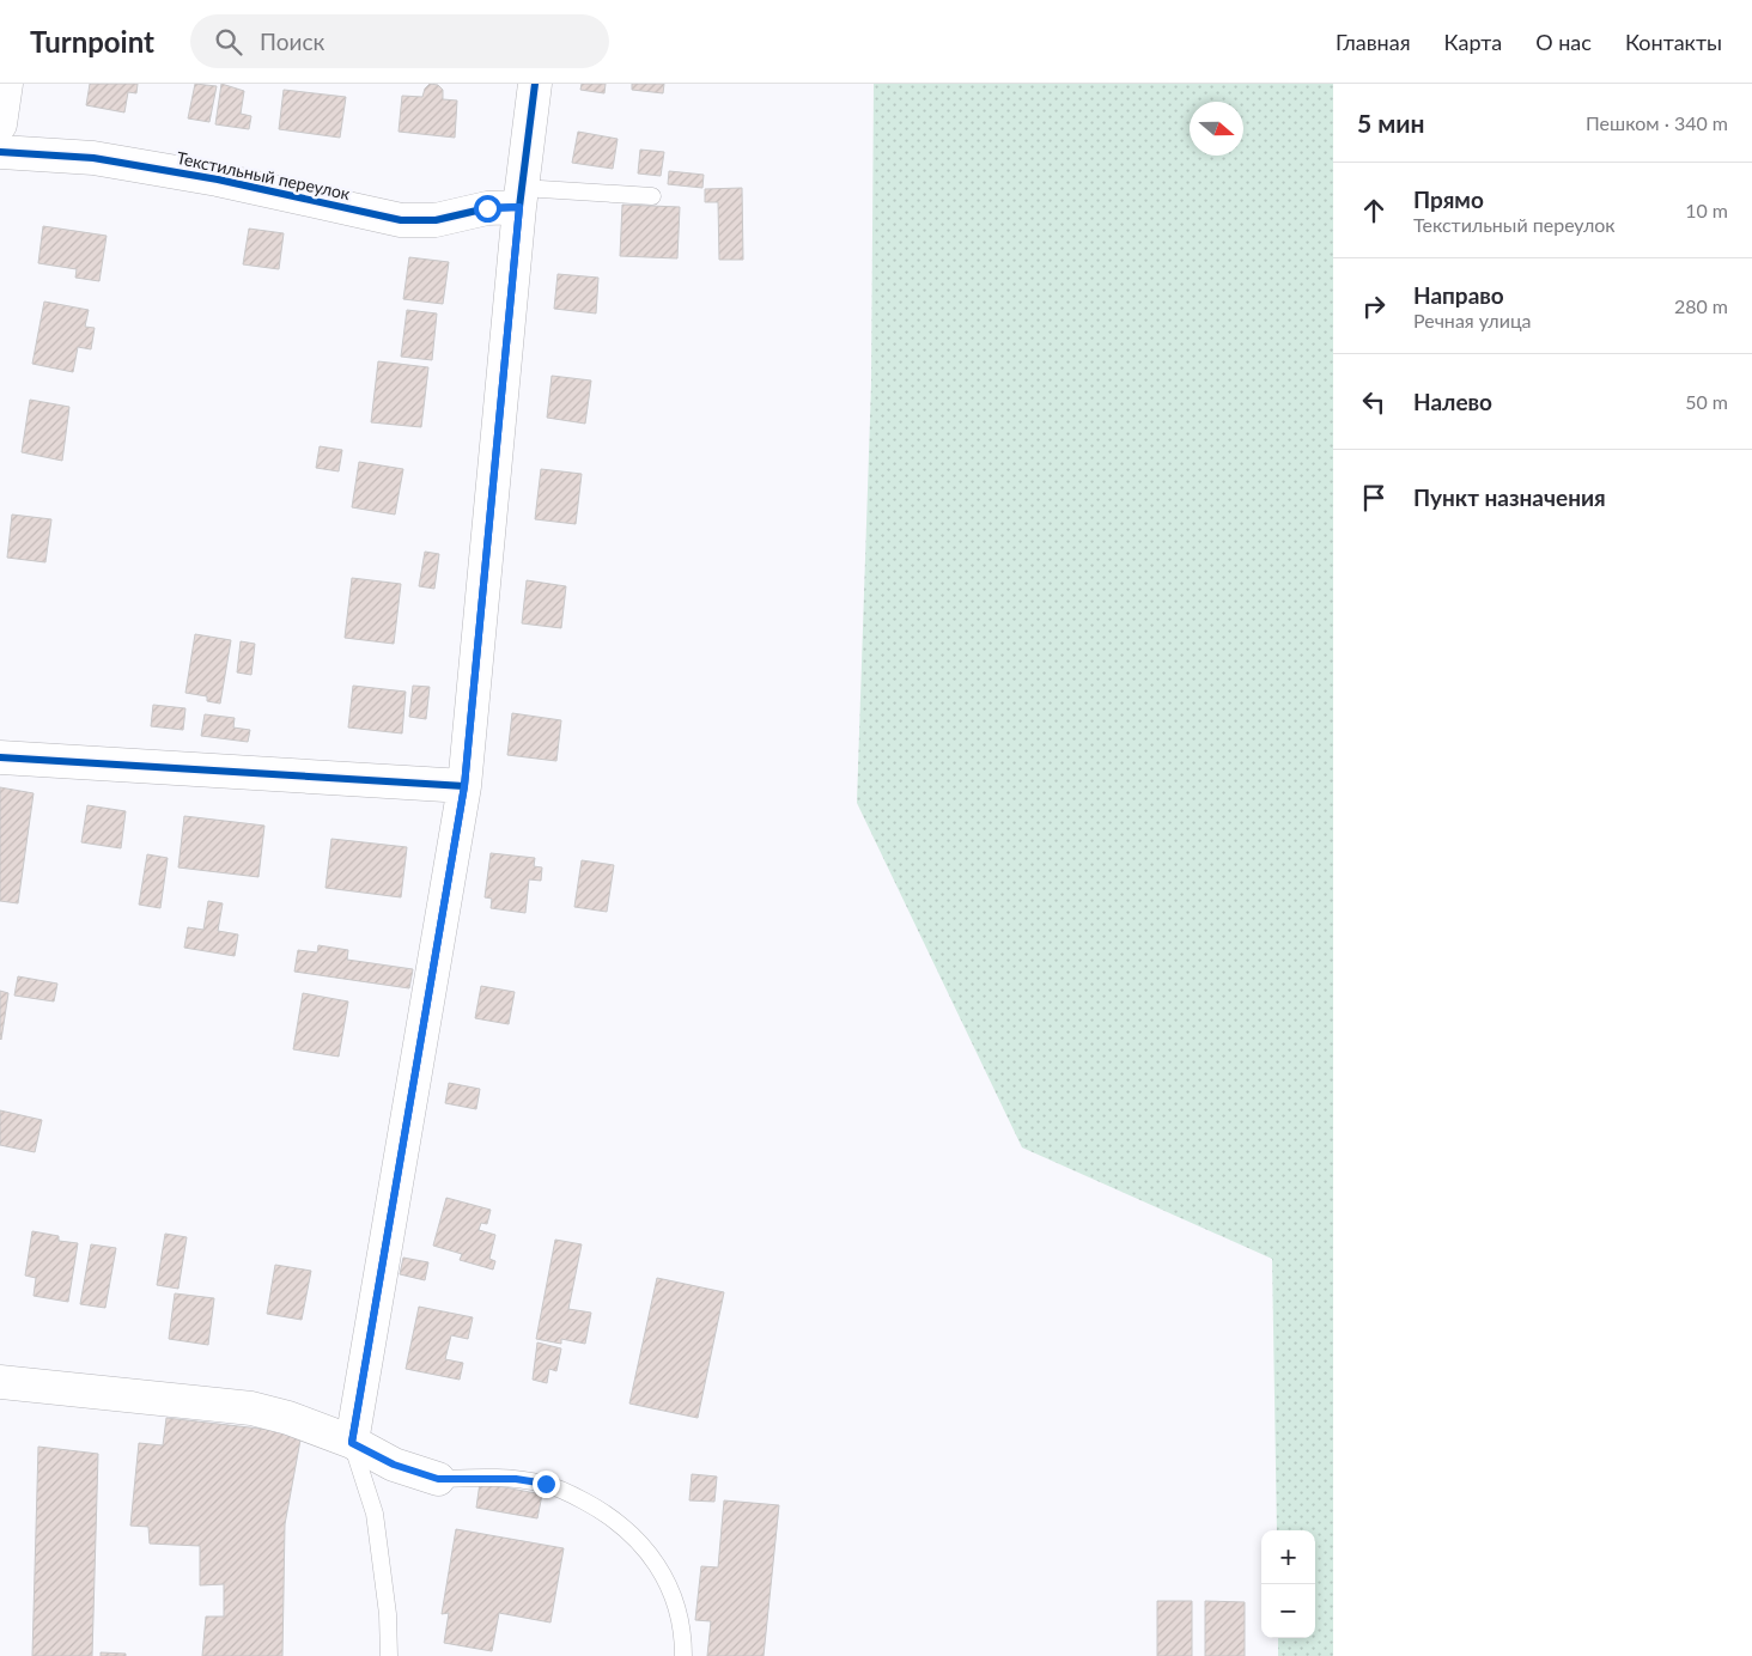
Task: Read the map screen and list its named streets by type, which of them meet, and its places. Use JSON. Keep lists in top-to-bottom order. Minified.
{"streets":{"street":["Текстильный переулок"]},"north":"right","page":{"header":"Turnpoint","search":"Поиск","nav":["Главная","Карта","О нас","Контакты"],"heading":["5 мин","Пешком · 340 m"],"list":[["Прямо","Текстильный переулок","10 m"],["Направо","Речная улица","280 m"],["Налево","50 m"],"Пункт назначения"],"map_buttons":["+","−"]}}
